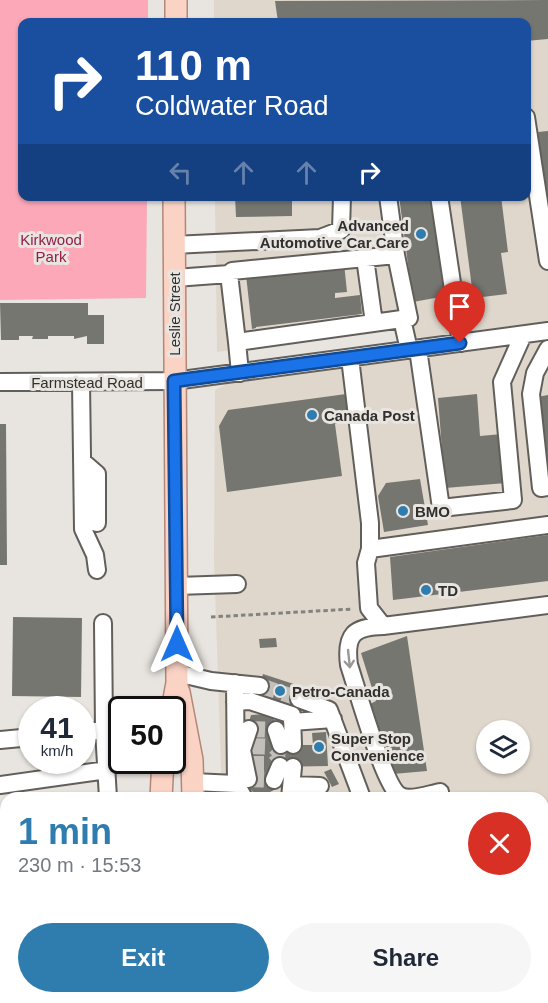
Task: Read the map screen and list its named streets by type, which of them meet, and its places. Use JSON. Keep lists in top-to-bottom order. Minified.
{"streets":{"main road":["Leslie Street"],"street":["Farmstead Road"]},"crossings":[["Leslie Street","Farmstead Road"]],"parks":["Kirkwood Park"],"places":["Advanced Automotive Car Care","Canada Post","BMO","TD","Petro-Canada","Super Stop Convenience"],"page":{"turn":["110 m","Coldwater Road"],"speed":"41 km/h","limit":"50","heading":["1 min","230 m · 15:53"],"buttons":["Exit","Share"]}}
